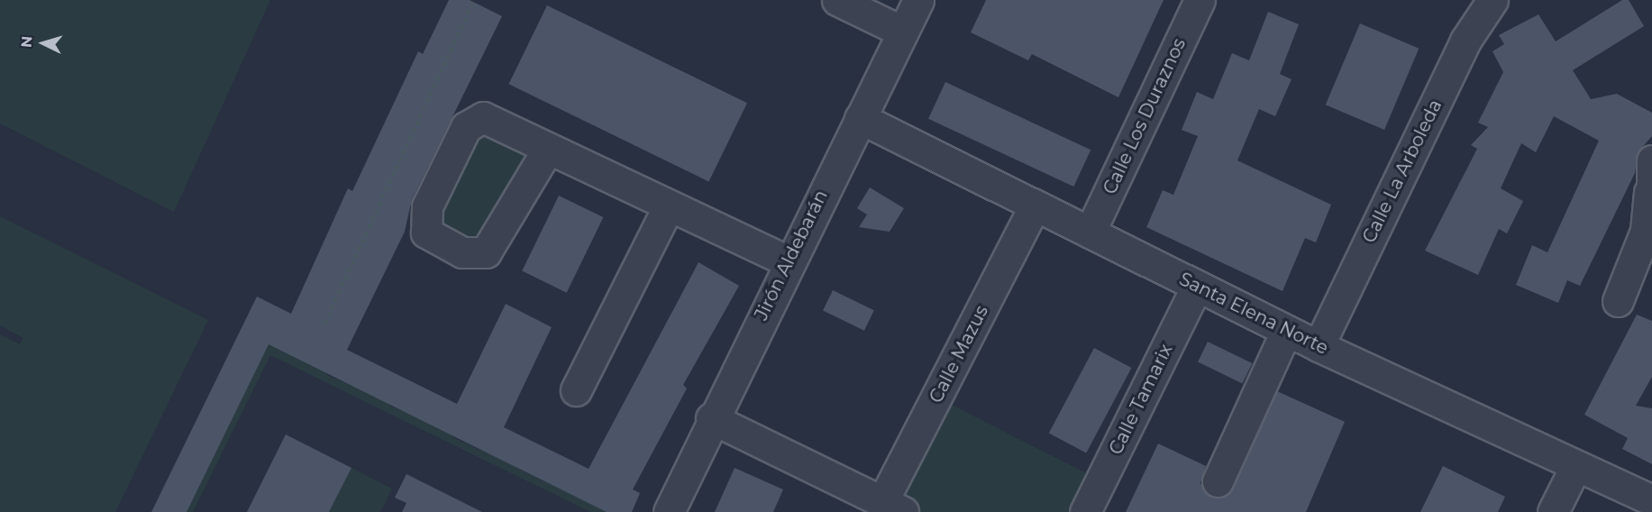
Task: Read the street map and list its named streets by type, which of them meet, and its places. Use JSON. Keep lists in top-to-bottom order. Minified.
{"streets":{"street":["Calle Los Duraznos","Calle La Arboleda","Jirón Aldebarán","Santa Elena Norte","Calle Mazus","Calle Tamarix"]},"crossings":[["Calle Los Duraznos","Santa Elena Norte"],["Calle La Arboleda","Santa Elena Norte"],["Jirón Aldebarán","Santa Elena Norte"],["Santa Elena Norte","Calle Mazus"],["Santa Elena Norte","Calle Tamarix"]],"north":"left"}
